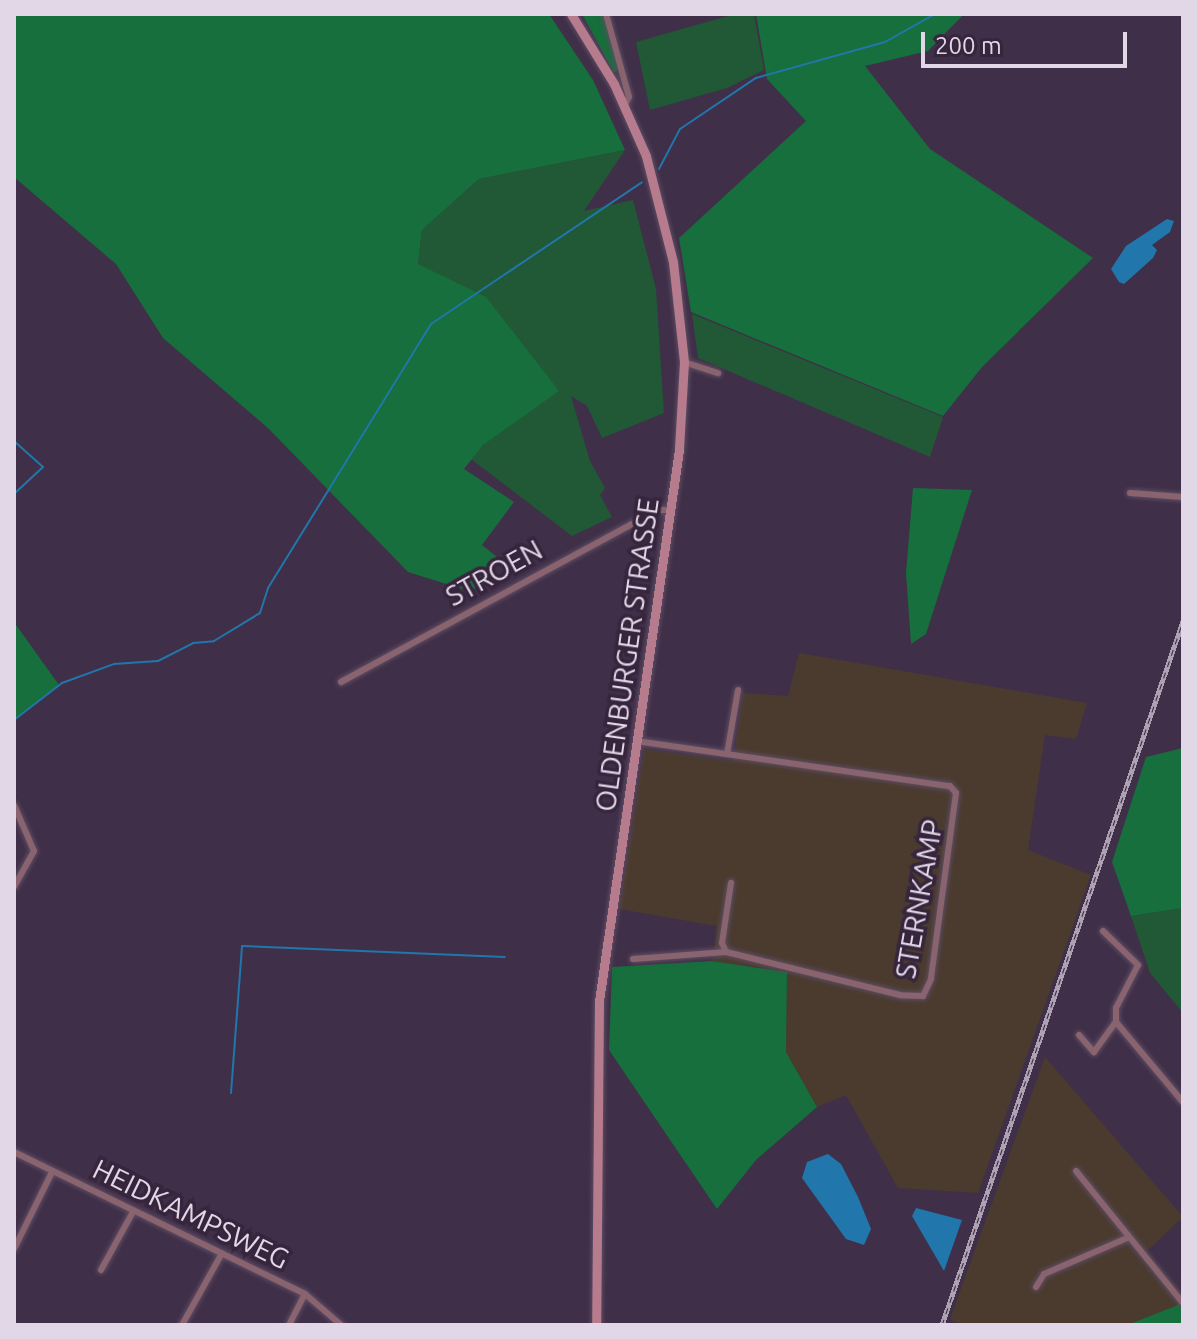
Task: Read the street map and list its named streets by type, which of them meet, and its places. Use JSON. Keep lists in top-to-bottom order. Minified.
{"streets":{"main road":["OLDENBURGER STRASSE"],"street":["STROEN","STERNKAMP","HEIDKAMPSWEG"]},"crossings":[["STROEN","OLDENBURGER STRASSE"],["OLDENBURGER STRASSE","STERNKAMP"]],"scale_bar":"200 m"}
